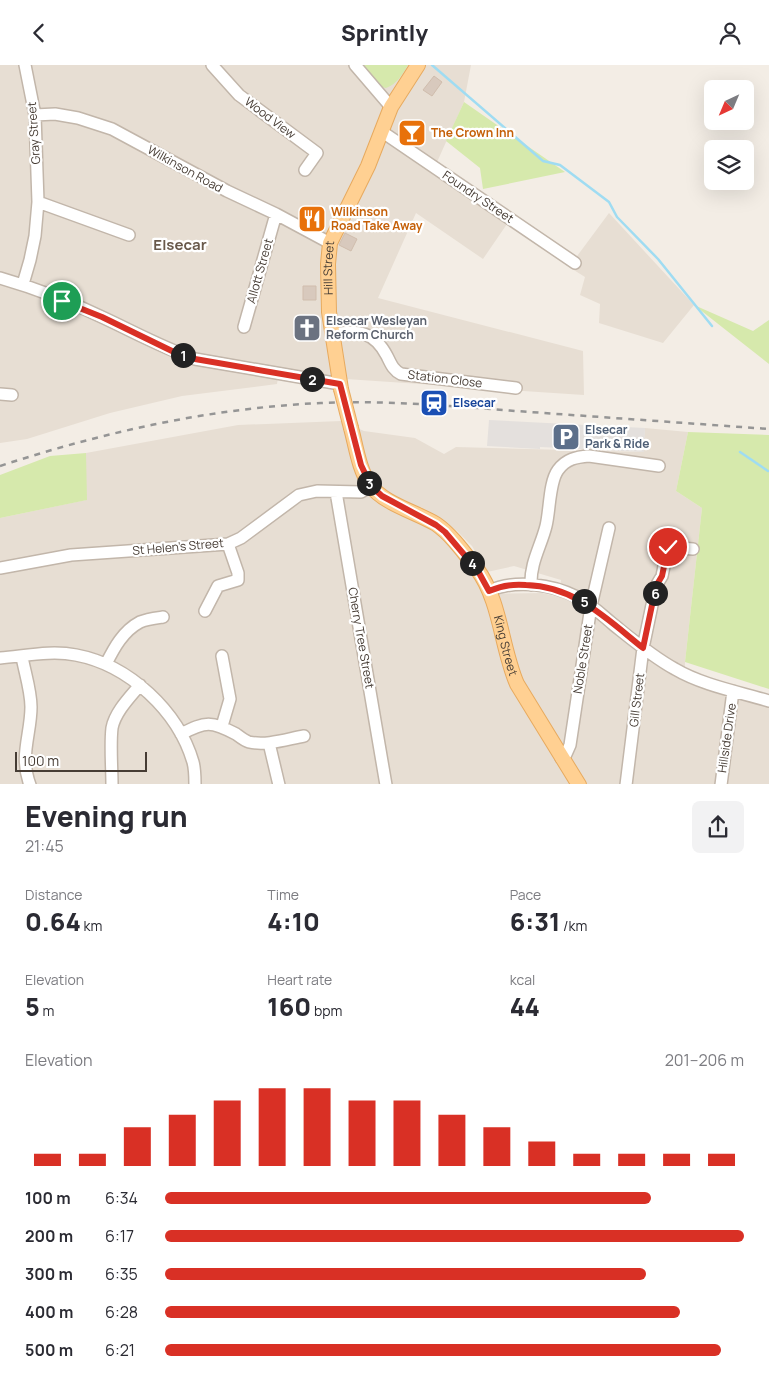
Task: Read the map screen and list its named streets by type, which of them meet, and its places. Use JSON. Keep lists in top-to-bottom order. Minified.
{"streets":{"main road":["Hill Street","King Street"],"street":["Wood View","Gray Street","Wilkinson Road","Foundry Street","Allott Street","Station Close","St Helen's Street","Cherry Tree Street","Noble Street","Gill Street","Hillside Drive"]},"crossings":[["Gray Street","Wilkinson Road"],["Wilkinson Road","Hill Street"],["Wilkinson Road","Allott Street"],["Foundry Street","Hill Street"],["Hill Street","Station Close"],["Hill Street","St Helen's Street"],["Hill Street","King Street"],["St Helen's Street","Cherry Tree Street"],["St Helen's Street","King Street"],["King Street","Noble Street"]],"districts":["Elsecar"],"places":{"bar":["The Crown Inn"],"restaurant":["Wilkinson Road Take Away"],"church":["Elsecar Wesleyan Reform Church"],"station":["Elsecar"],"parking":["Elsecar Park & Ride"]},"scale_bar":"100 m","north":"bottom left","page":{"header":"Sprintly","pins":["1","2","3","4","6","5"],"scale":"100 m","heading":["Evening run","21:45"],"stats":[["Distance","0.64 km"],["Time","4:10"],["Pace","6:31 /km"],["Elevation","5 m"],["Heart rate","160 bpm"],["kcal","44"]],"chart":["Elevation","201–206 m"],"list":[{"name":"100 m","note":"6:34"},{"name":"200 m","note":"6:17"},{"name":"300 m","note":"6:35"},{"name":"400 m","note":"6:28"},{"name":"500 m","note":"6:21"}]}}
